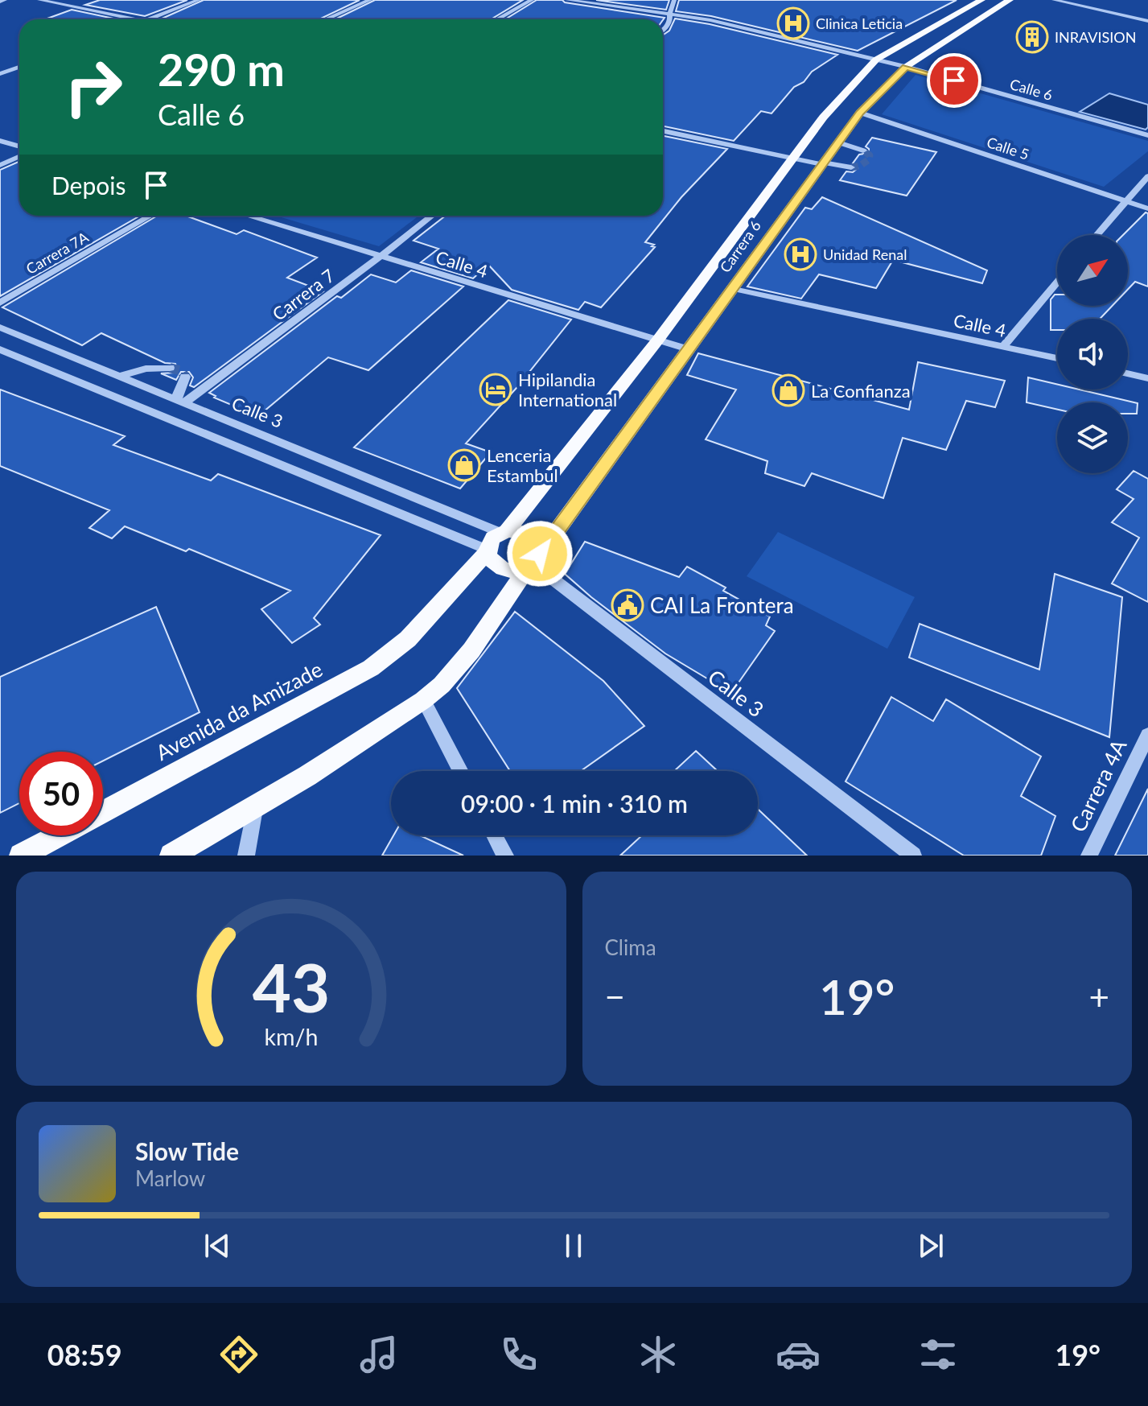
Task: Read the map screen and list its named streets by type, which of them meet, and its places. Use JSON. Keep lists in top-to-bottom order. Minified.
{"streets":{"main road":["Carrera 6","Avenida da Amizade"],"street":["Calle 6","Calle 5","Carrera 7A","Calle 4","Carrera 7","Calle 3","Carrera 4A"]},"crossings":[["Calle 6","Carrera 6"],["Calle 5","Carrera 6"],["Carrera 6","Calle 4"],["Carrera 6","Calle 3"],["Carrera 6","Avenida da Amizade"],["Calle 4","Carrera 7"],["Carrera 7","Calle 3"],["Calle 3","Avenida da Amizade"]],"places":{"hospital":["Clinica Leticia","Unidad Renal"],"building":["INRAVISION"],"hotel":["Hipilandia International"],"shop":["La Confianza","Lenceria Estambul"],"public building":["CAI La Frontera"]},"north":"top right","page":{"turn":["290 m","Calle 6"],"then":"Depois","limit":"50","trip":"09:00 · 1 min · 310 m","tile":"Clima","heat":["−","19°","+"],"song":["Slow Tide","Marlow"],"tabs":["08:59","19°"],"gauge":["43","km/h"]}}
